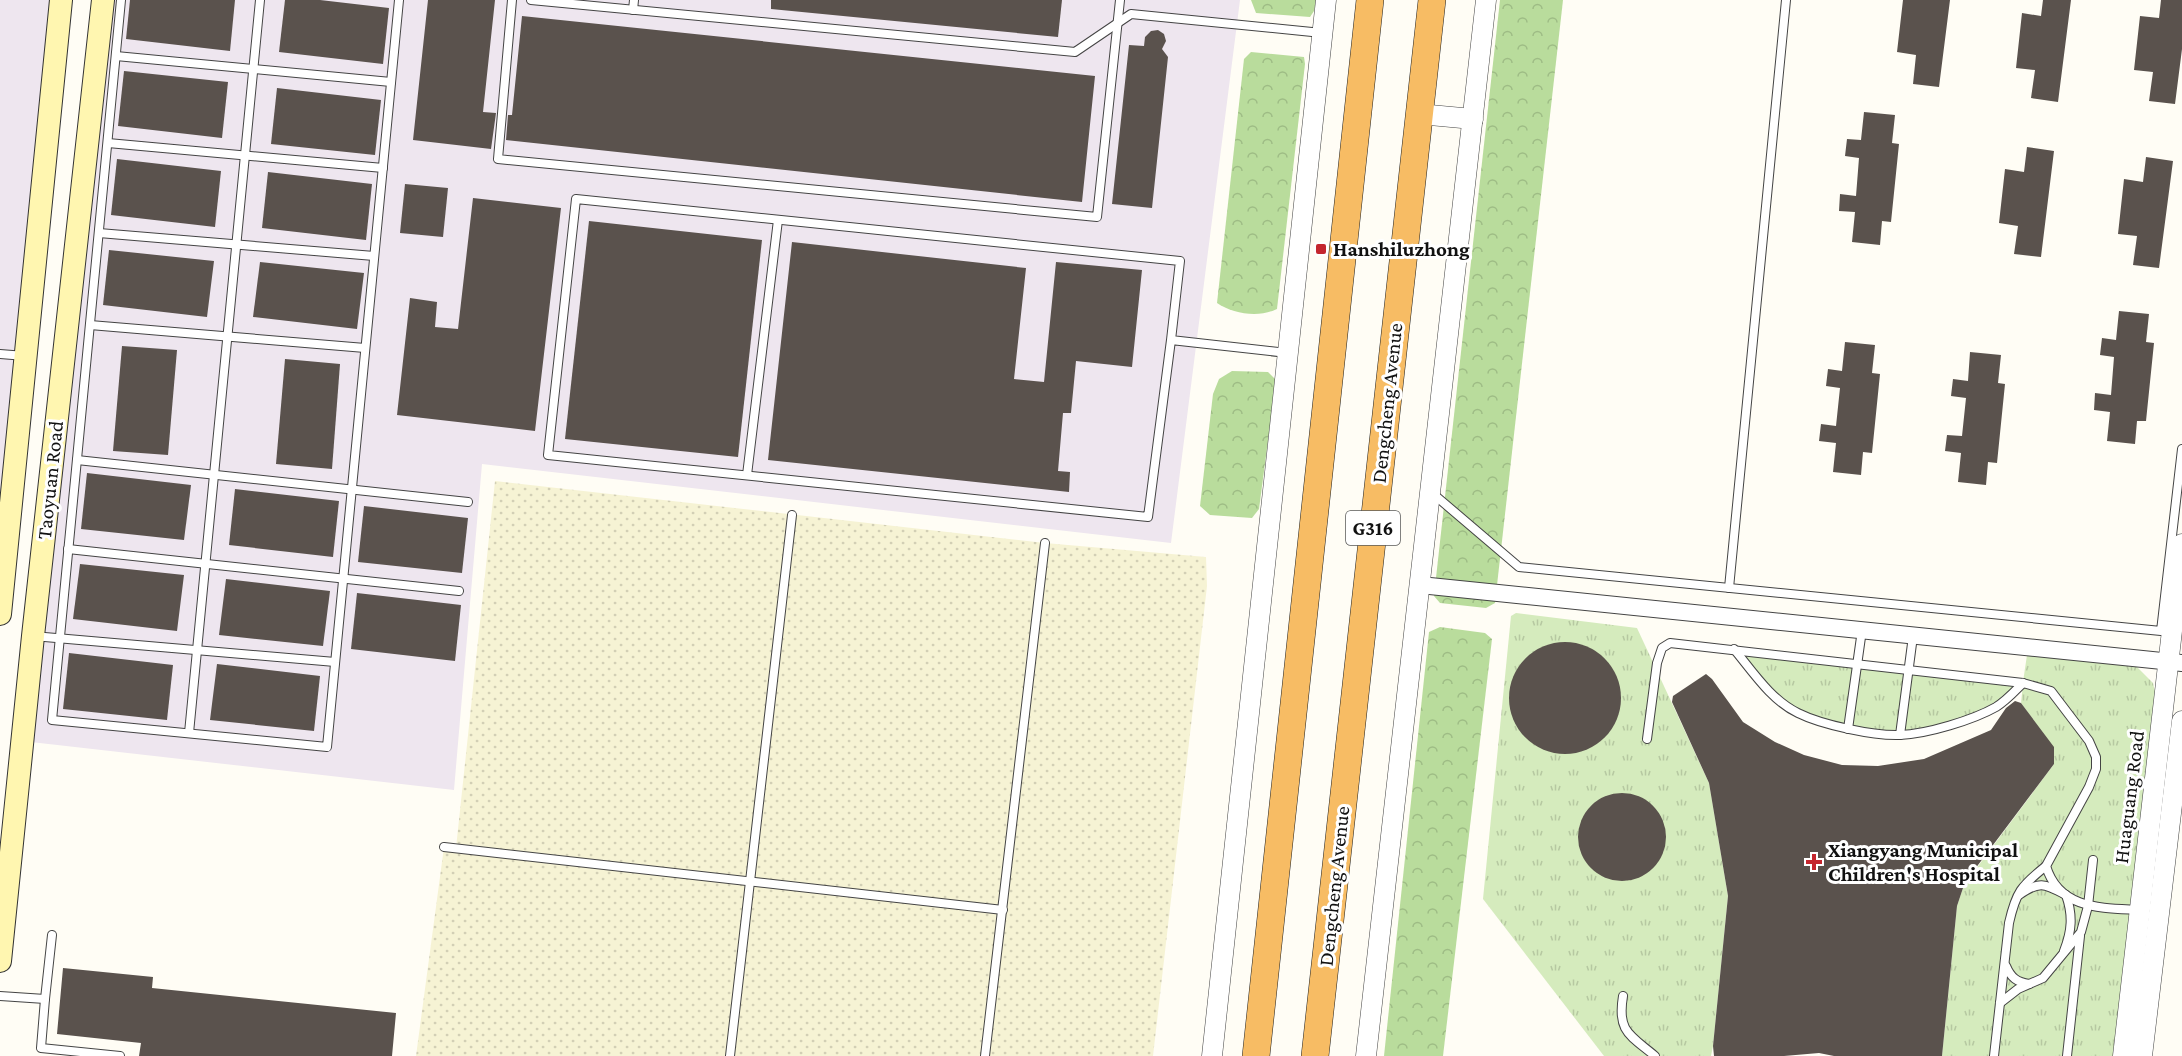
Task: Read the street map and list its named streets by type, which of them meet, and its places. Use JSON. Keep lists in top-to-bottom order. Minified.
{"streets":{"highway":["Dengcheng Avenue","G316"],"main road":["Taoyuan Road"],"street":["Huaguang Road"]},"places":{"transit":["Hanshiluzhong"],"health":["Xiangyang Municipal Children's Hospital"]}}
